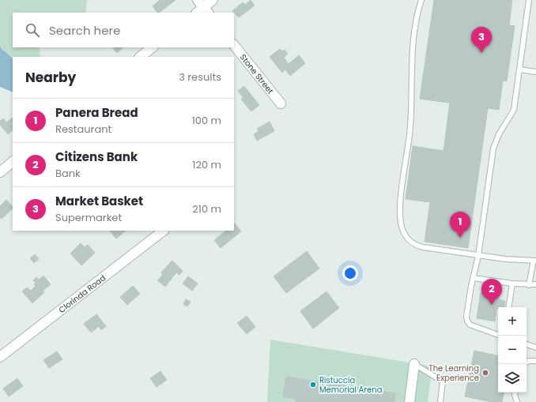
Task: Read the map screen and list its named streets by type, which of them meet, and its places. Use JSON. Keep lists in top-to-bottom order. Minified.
{"streets":{"street":["Stone Street","Clorinda Road"]},"places":["The Learning Experience","Ristuccia Memorial Arena"],"page":{"search":"Search here","pins":["3","1","2"],"heading":["Nearby","3 results"],"list":[{"mark":"1","name":"Panera Bread","note":"Restaurant","value":"100 m"},{"mark":"2","name":"Citizens Bank","note":"Bank","value":"120 m"},{"mark":"3","name":"Market Basket","note":"Supermarket","value":"210 m"}],"map_buttons":["+","−"]}}
